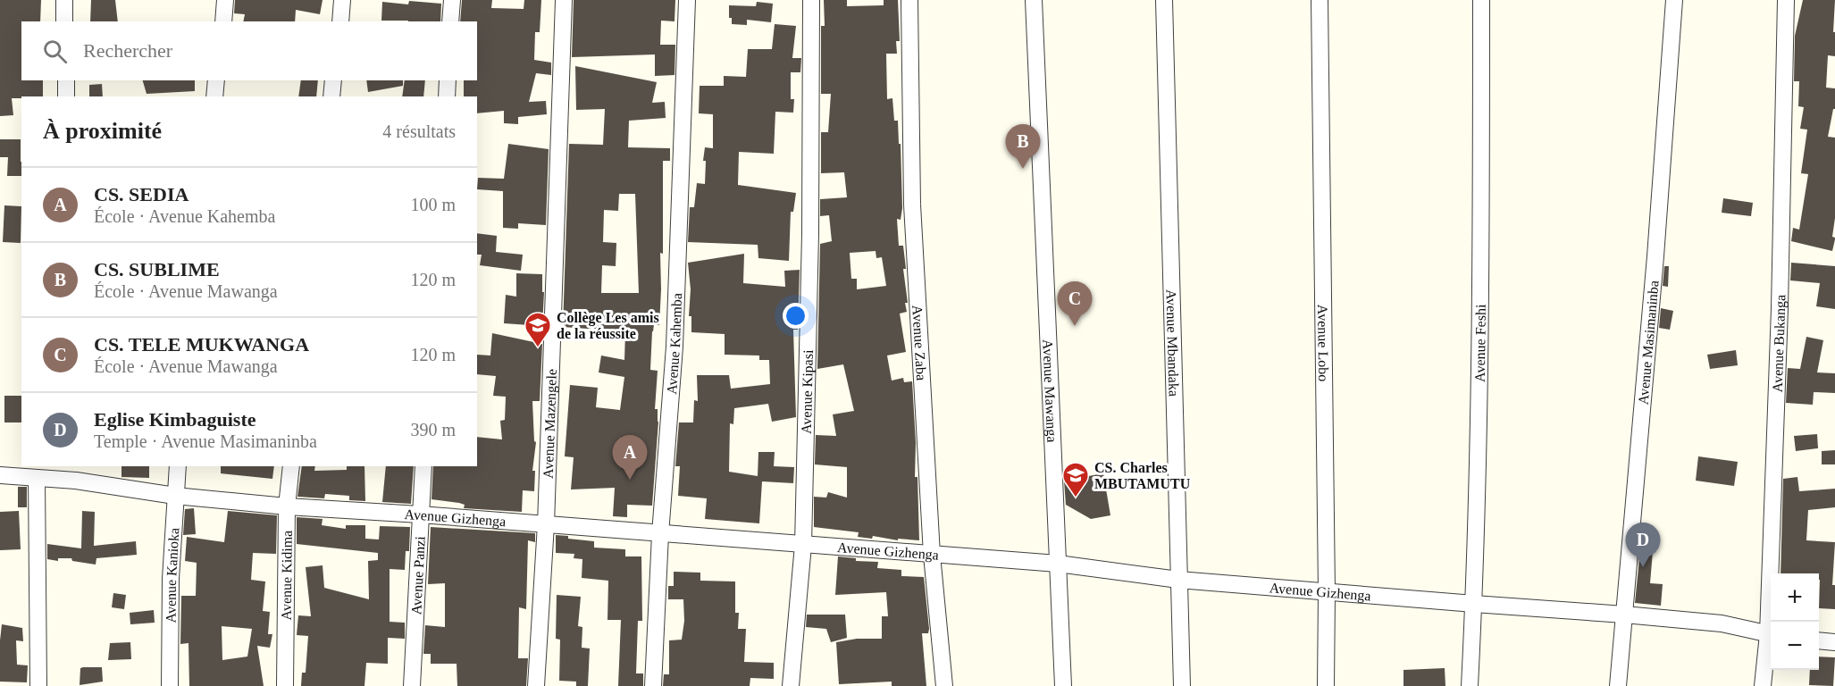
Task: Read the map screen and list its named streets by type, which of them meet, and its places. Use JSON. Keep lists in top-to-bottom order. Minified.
{"streets":{"street":["Avenue Kahemba","Avenue Zaba","Avenue Mbandaka","Avenue Lobo","Avenue Feshi","Avenue Masimaninba","Avenue Bukanga","Avenue Kipasi","Avenue Mawanga","Avenue Mazengele","Avenue Gizhenga","Avenue Kanioka","Avenue Kidima","Avenue Panzi"]},"crossings":[["Avenue Kahemba","Avenue Gizhenga"],["Avenue Zaba","Avenue Gizhenga"],["Avenue Mbandaka","Avenue Gizhenga"],["Avenue Lobo","Avenue Gizhenga"],["Avenue Feshi","Avenue Gizhenga"],["Avenue Masimaninba","Avenue Gizhenga"],["Avenue Kipasi","Avenue Gizhenga"],["Avenue Mawanga","Avenue Gizhenga"],["Avenue Mazengele","Avenue Gizhenga"],["Avenue Gizhenga","Avenue Kanioka"],["Avenue Gizhenga","Avenue Kidima"],["Avenue Gizhenga","Avenue Panzi"]],"places":{"school or university":["Collège Les amis de la réussite","CS. Charles MBUTAMUTU"]},"page":{"search":"Rechercher","heading":["À proximité","4 résultats"],"pins":["B","C","A","D"],"list":[{"mark":"A","name":"CS. SEDIA","note":"École · Avenue Kahemba","value":"100 m"},{"mark":"B","name":"CS. SUBLIME","note":"École · Avenue Mawanga","value":"120 m"},{"mark":"C","name":"CS. TELE MUKWANGA","note":"École · Avenue Mawanga","value":"120 m"},{"mark":"D","name":"Eglise Kimbaguiste","note":"Temple · Avenue Masimaninba","value":"390 m"}],"map_buttons":["+","−"]}}
